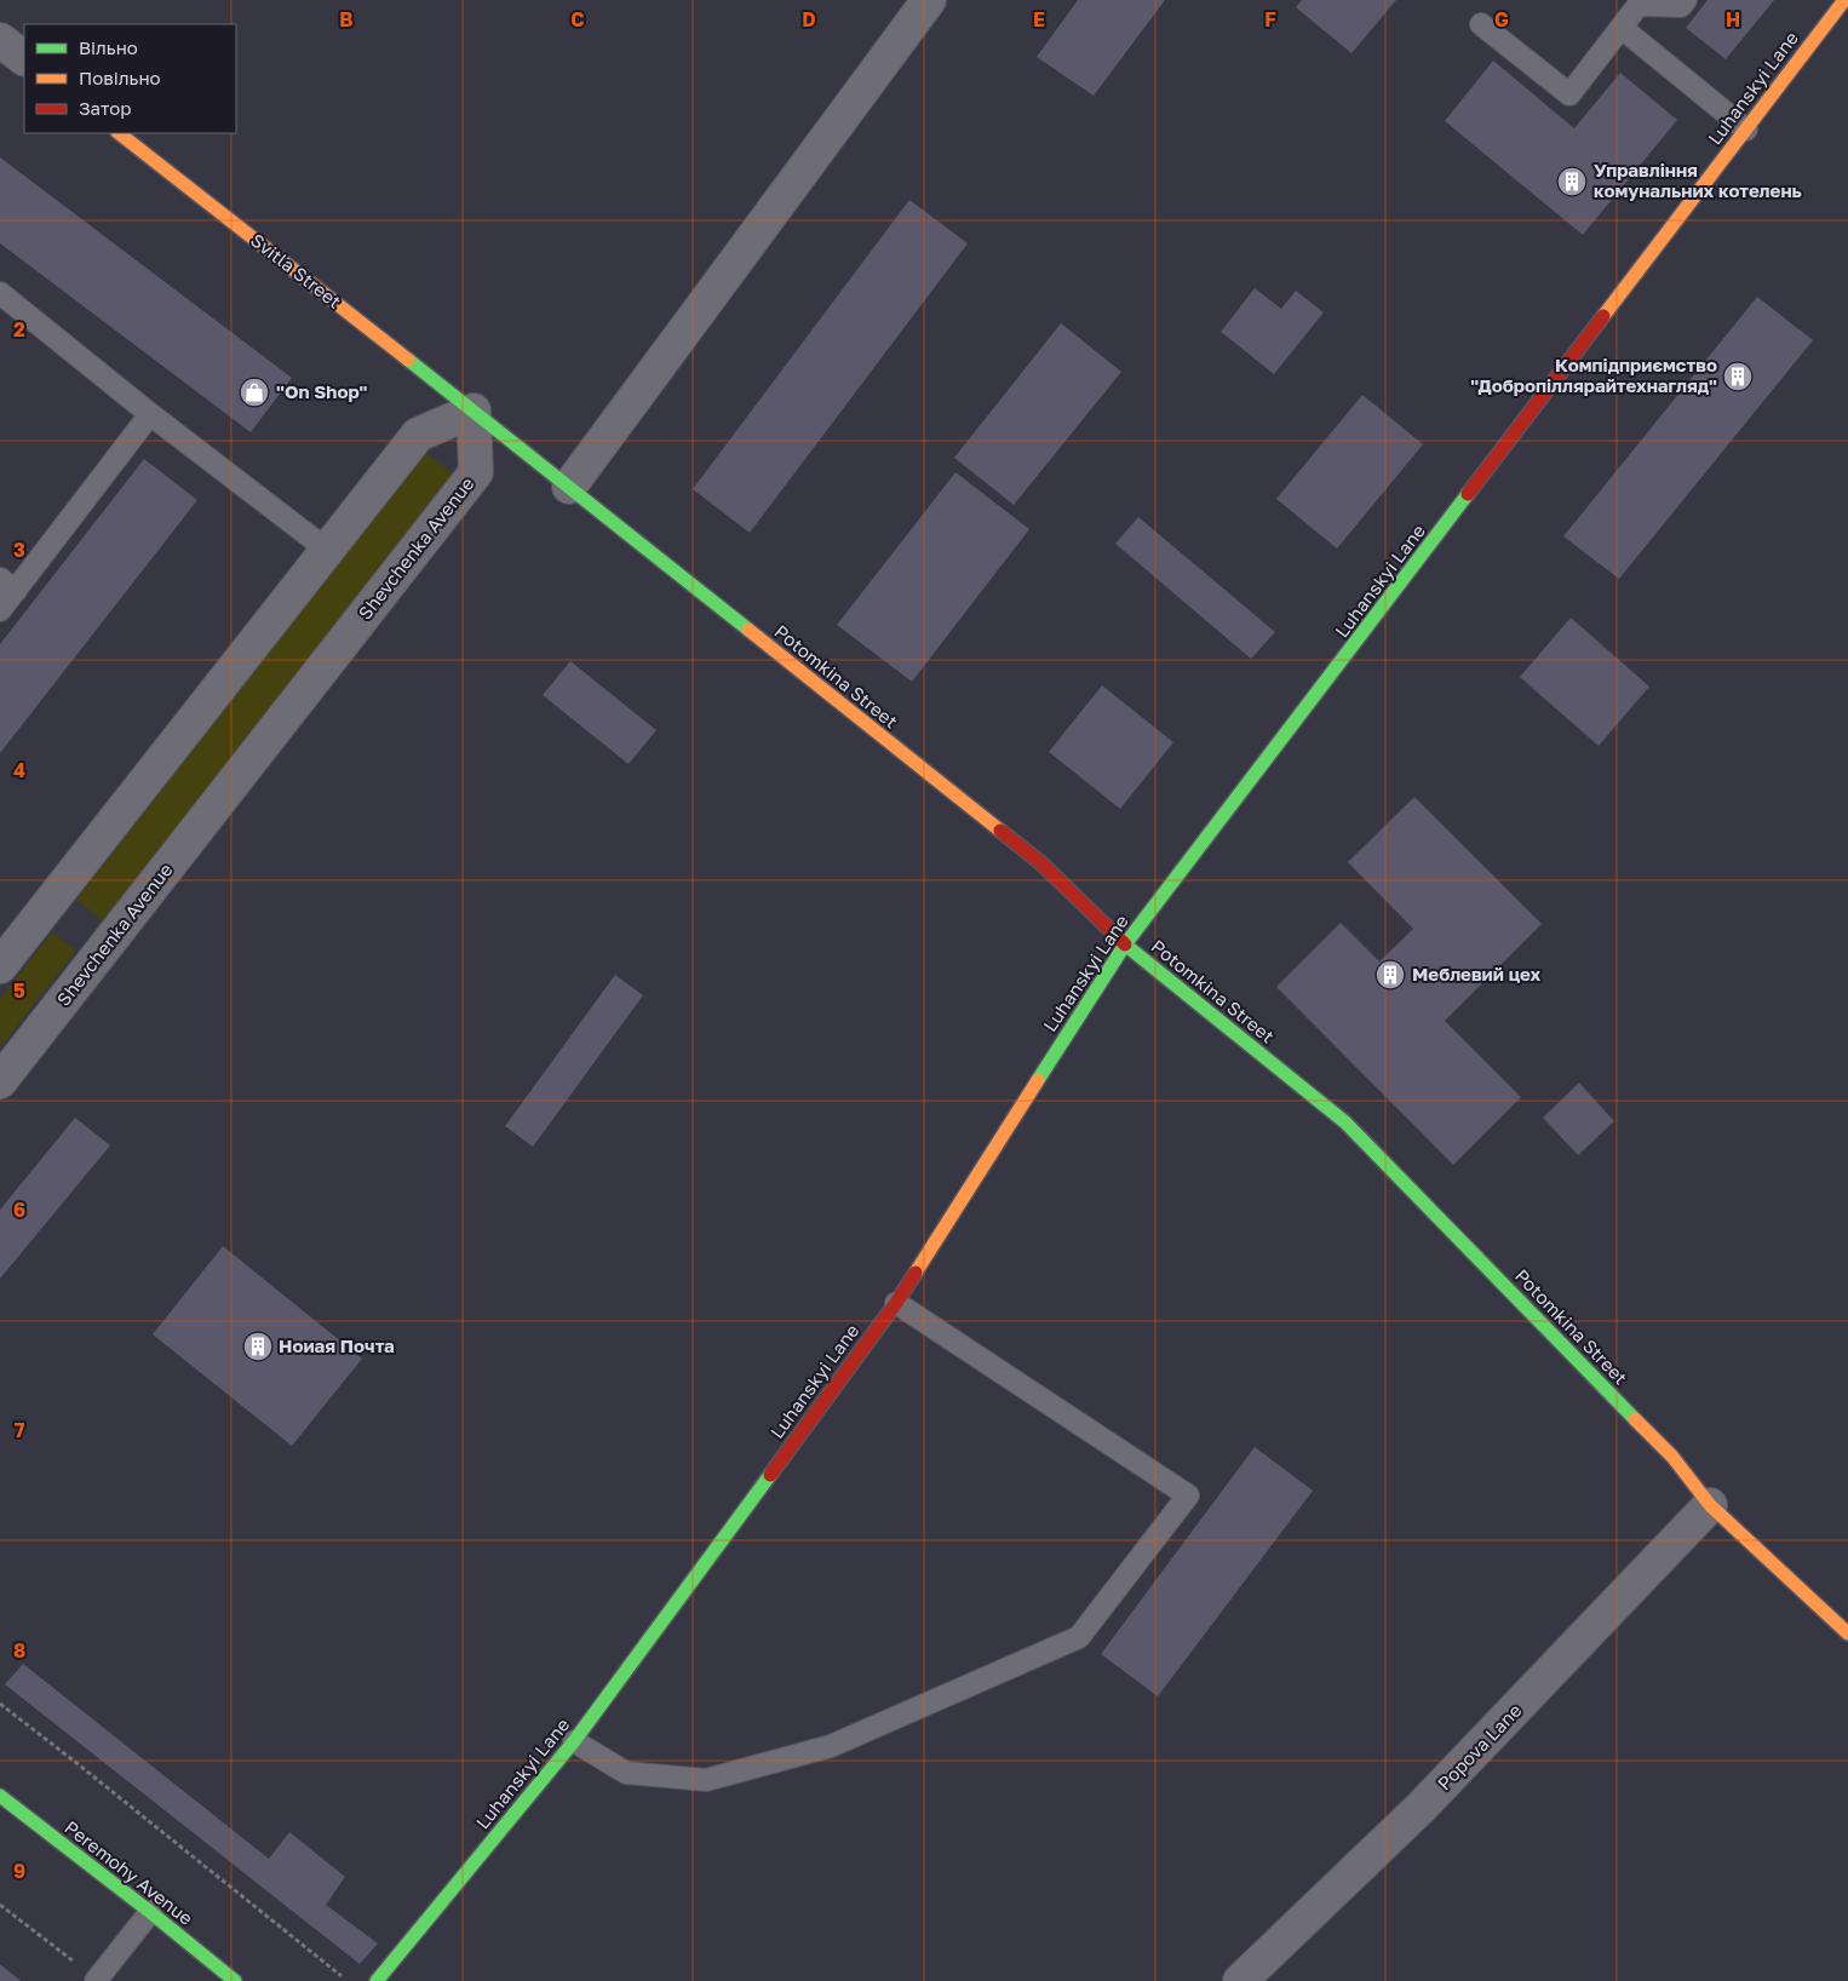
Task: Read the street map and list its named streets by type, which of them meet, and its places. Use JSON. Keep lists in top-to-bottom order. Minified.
{"streets":{"street":["Luhanskyi Lane","Svitla Street","Shevchenka Avenue","Potomkina Street","Popova Lane","Peremohy Avenue"]},"crossings":[["Luhanskyi Lane","Potomkina Street"],["Svitla Street","Shevchenka Avenue"],["Svitla Street","Potomkina Street"],["Shevchenka Avenue","Potomkina Street"],["Potomkina Street","Popova Lane"]],"places":{"building":["Управління комунальних котелень","Компідприємство \"Добропіллярайтехнагляд\"","Меблевий цех","Ноиая Почта"],"shop":["\"On Shop\""]},"legend":["Вільно","Повільно","Затор"],"grid":{"columns":["B","C","D","E","F","G","H"],"rows":["2","3","4","5","6","7","8","9"]}}
